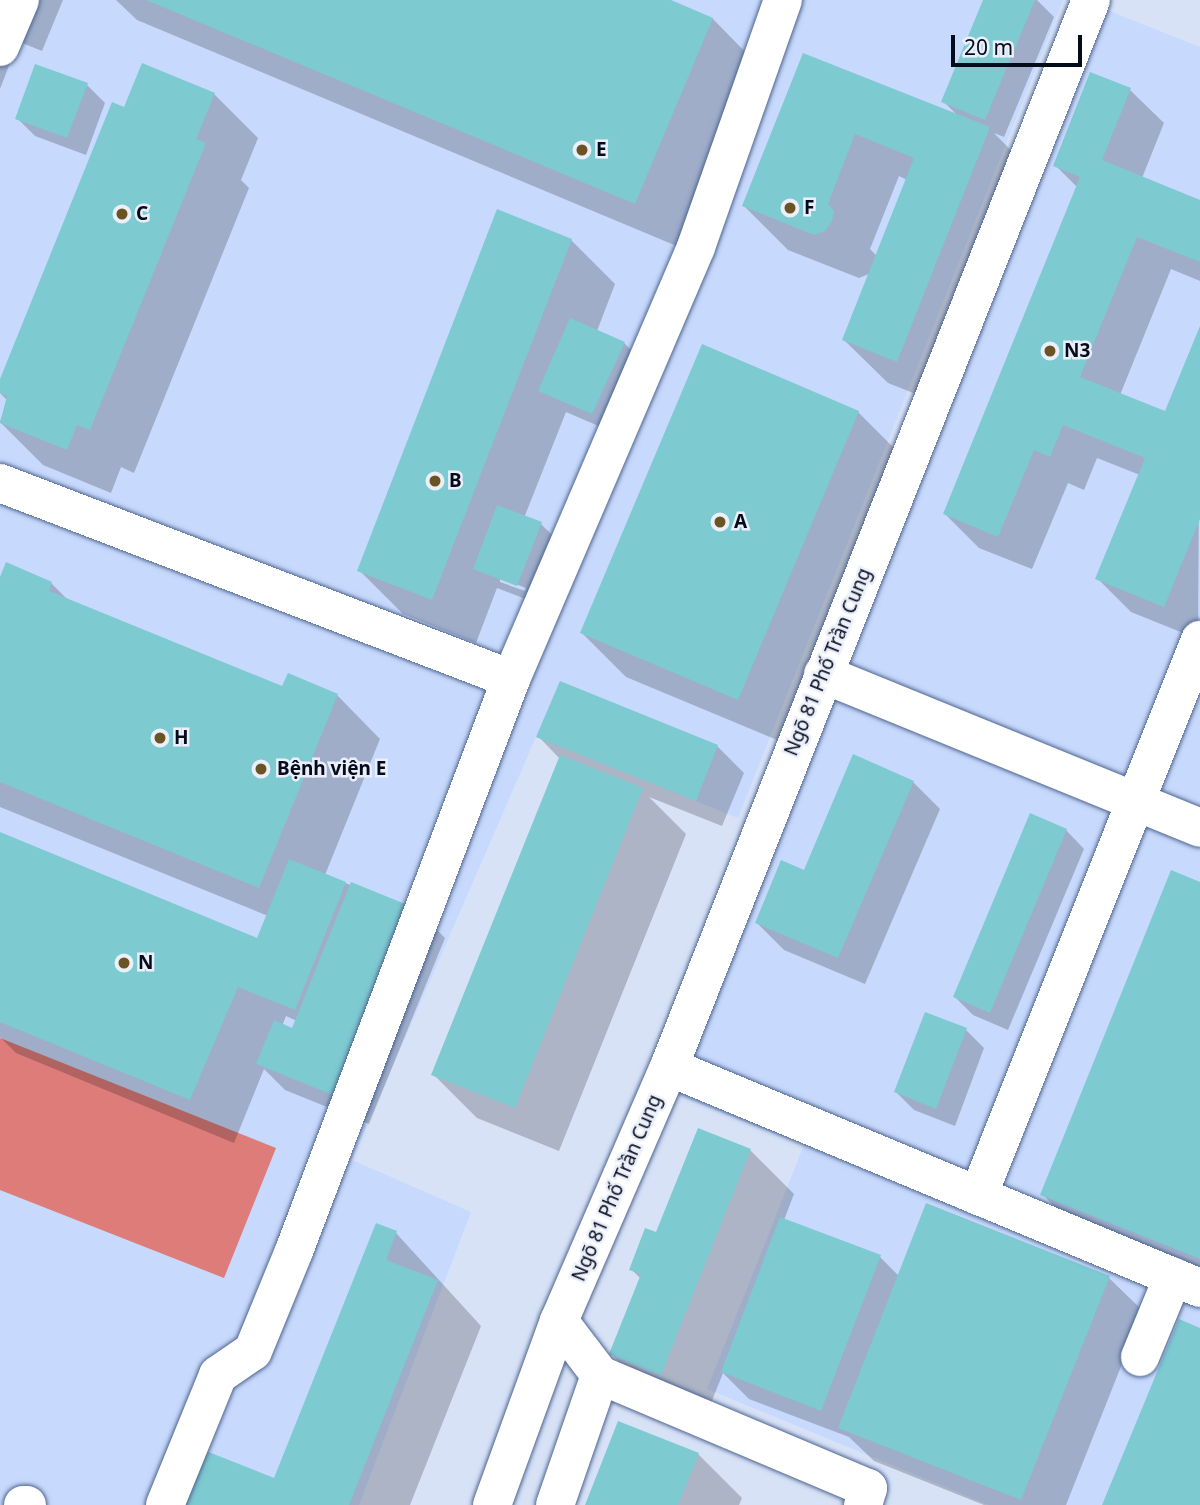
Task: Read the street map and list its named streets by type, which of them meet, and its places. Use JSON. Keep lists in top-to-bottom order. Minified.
{"streets":{"street":["Ngõ 81 Phố Trần Cung"]},"places":["E","F","C","N3","B","A","H","Bệnh viện E","N"],"scale_bar":"20 m"}
